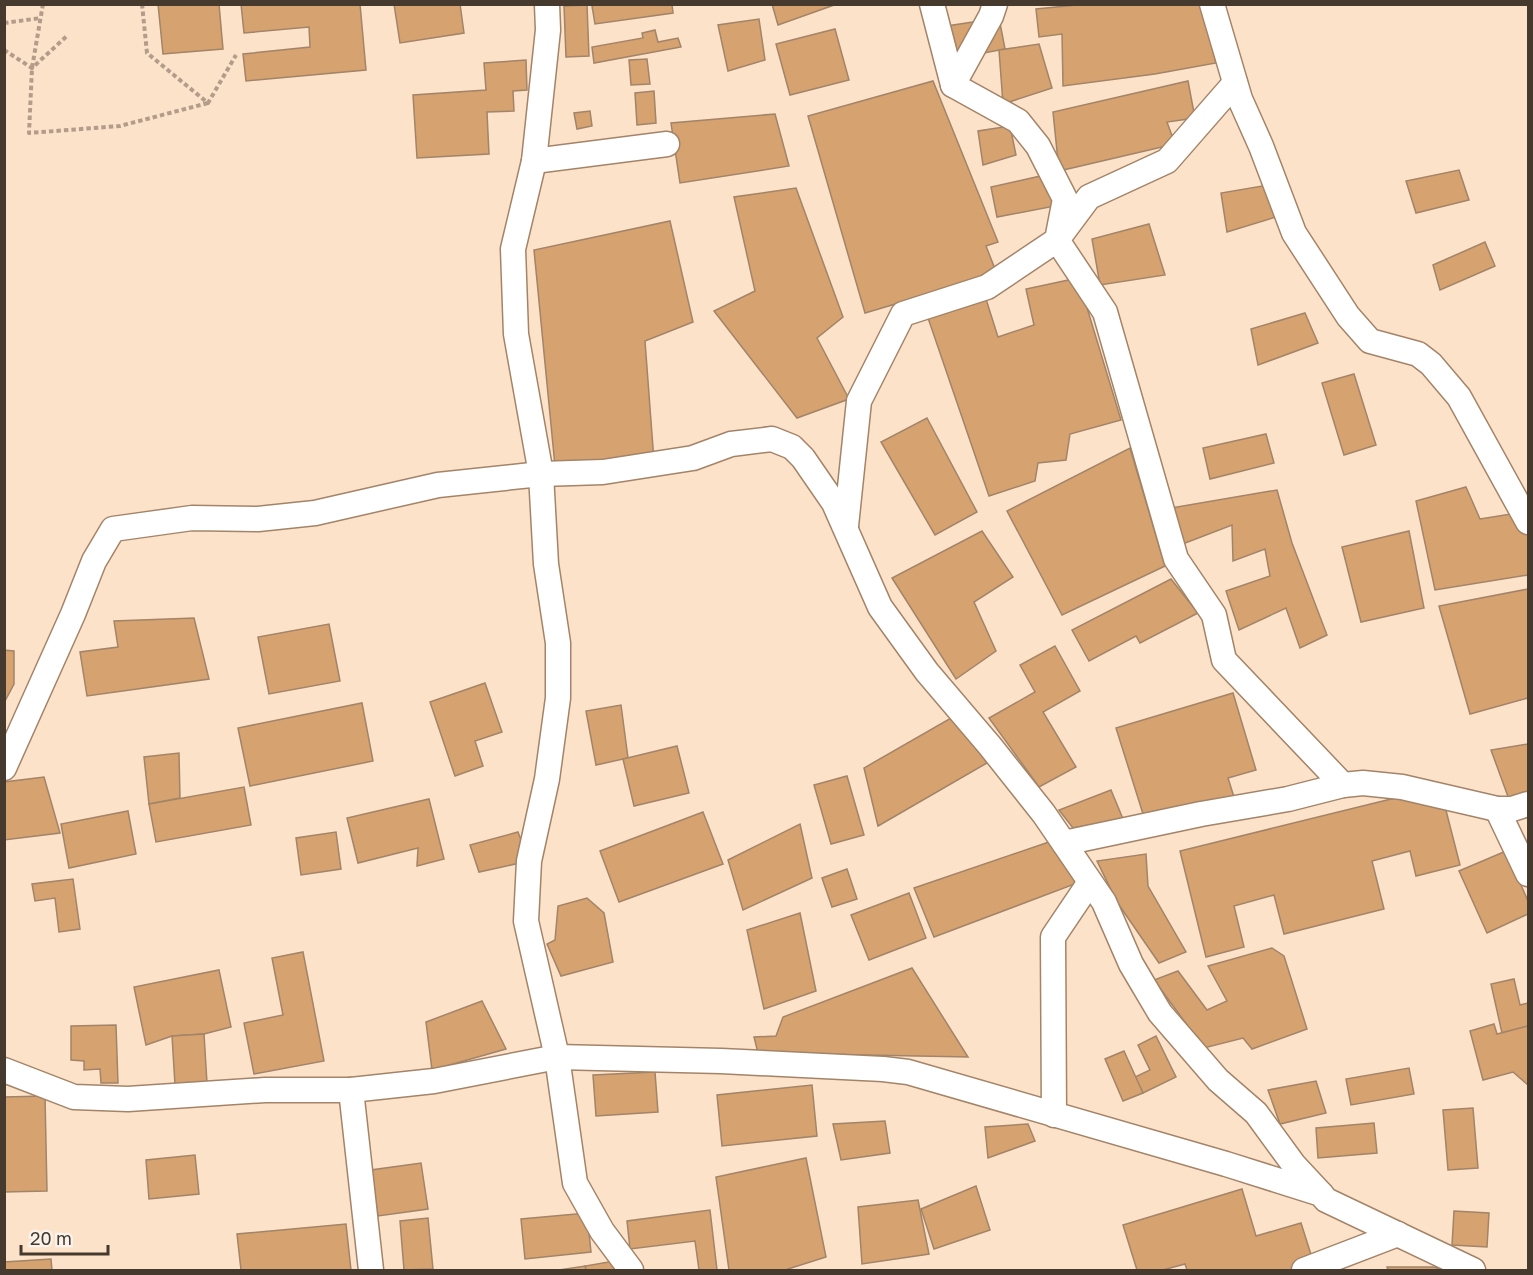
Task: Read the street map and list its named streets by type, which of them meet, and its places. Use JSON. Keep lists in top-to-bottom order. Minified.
{"scale_bar":"20 m"}
